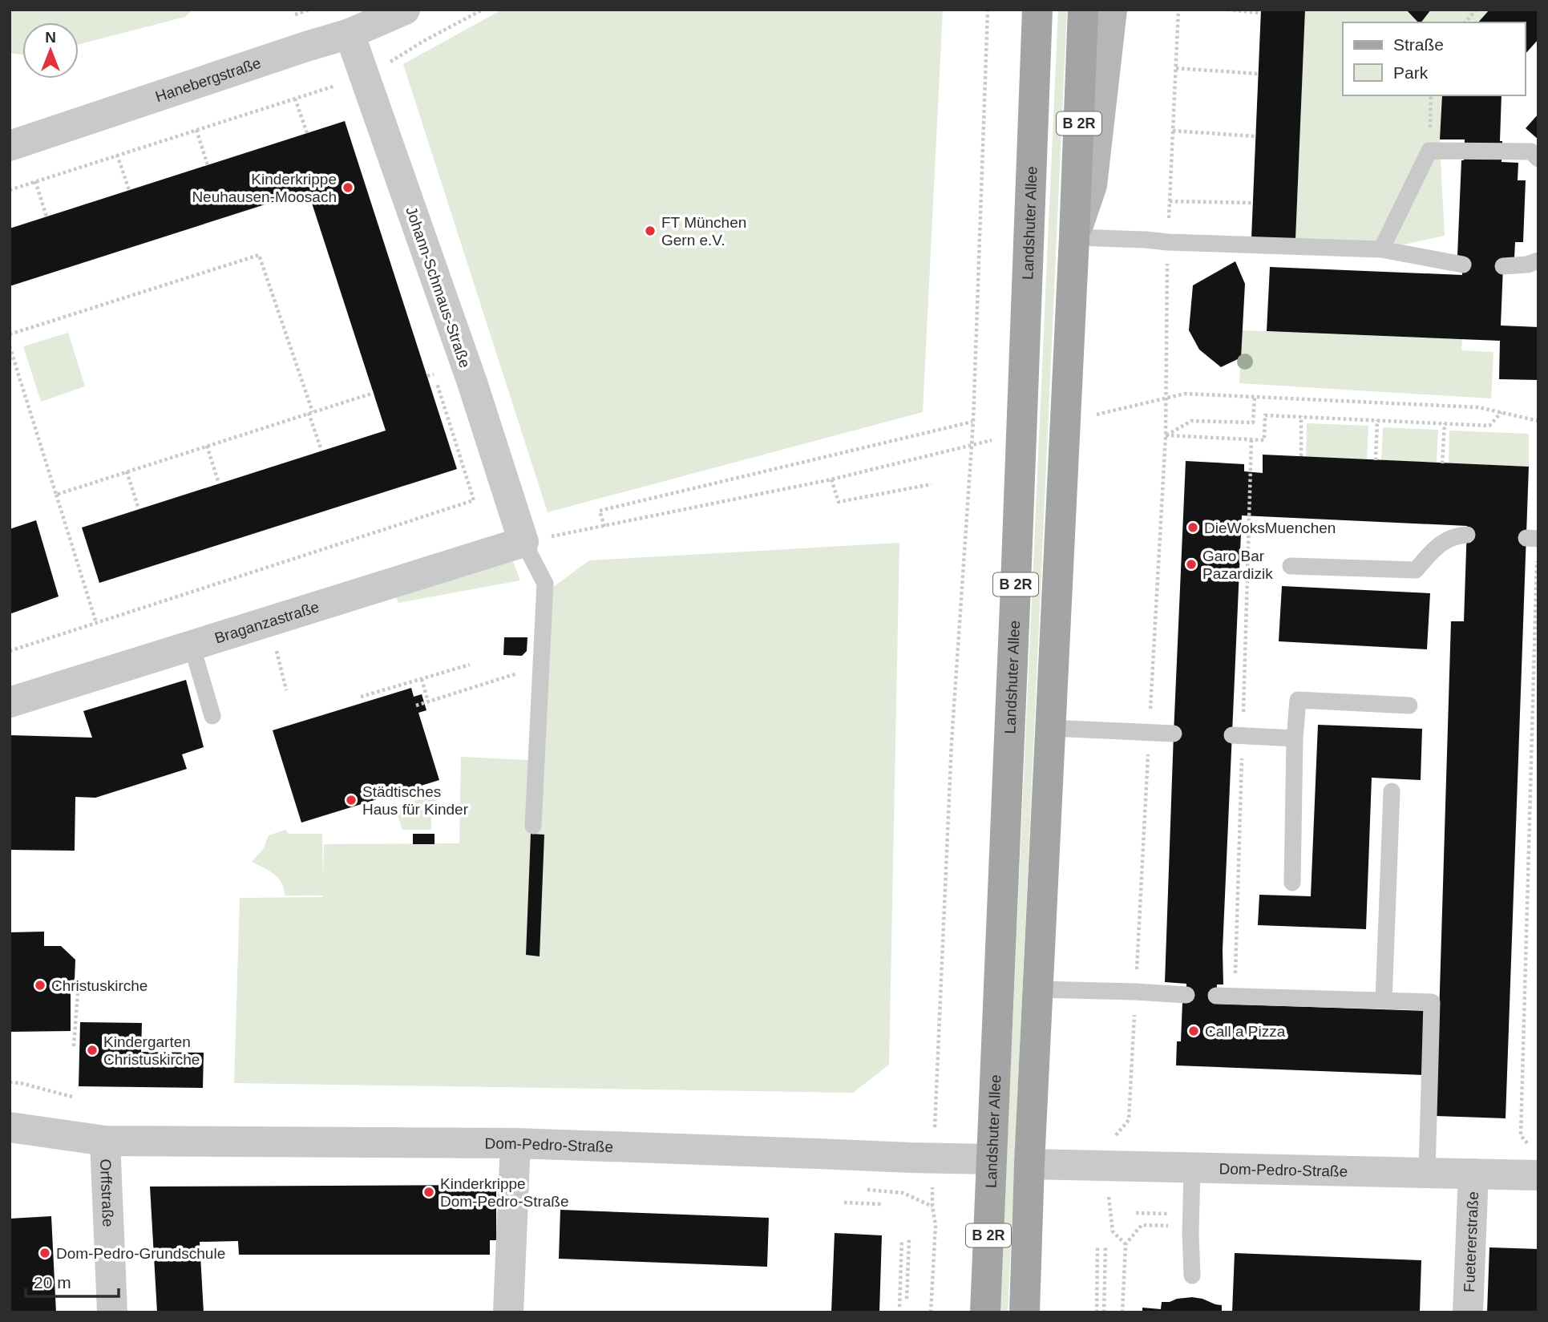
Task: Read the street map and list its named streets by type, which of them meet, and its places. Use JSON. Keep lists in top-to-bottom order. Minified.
{"streets":{"main road":["B 2R","Landshuter Allee"],"street":["Hanebergstraße","Johann-Schmaus-Straße","Braganzastraße","Dom-Pedro-Straße","Orffstraße","Fuetererstraße"]},"crossings":[["Hanebergstraße","Johann-Schmaus-Straße"],["B 2R","Dom-Pedro-Straße"],["Landshuter Allee","Dom-Pedro-Straße"],["Johann-Schmaus-Straße","Braganzastraße"],["Dom-Pedro-Straße","Orffstraße"],["Dom-Pedro-Straße","Fuetererstraße"]],"places":["Kinderkrippe Neuhausen-Moosach","FT München Gern e.V.","DieWoksMuenchen","Garo Bar Pazardizik","Städtisches Haus für Kinder","Christuskirche","Call a Pizza","Kindergarten Christuskirche","Kinderkrippe Dom-Pedro-Straße","Dom-Pedro-Grundschule"],"legend":["Straße","Park"],"scale_bar":"20 m","north":"top"}
